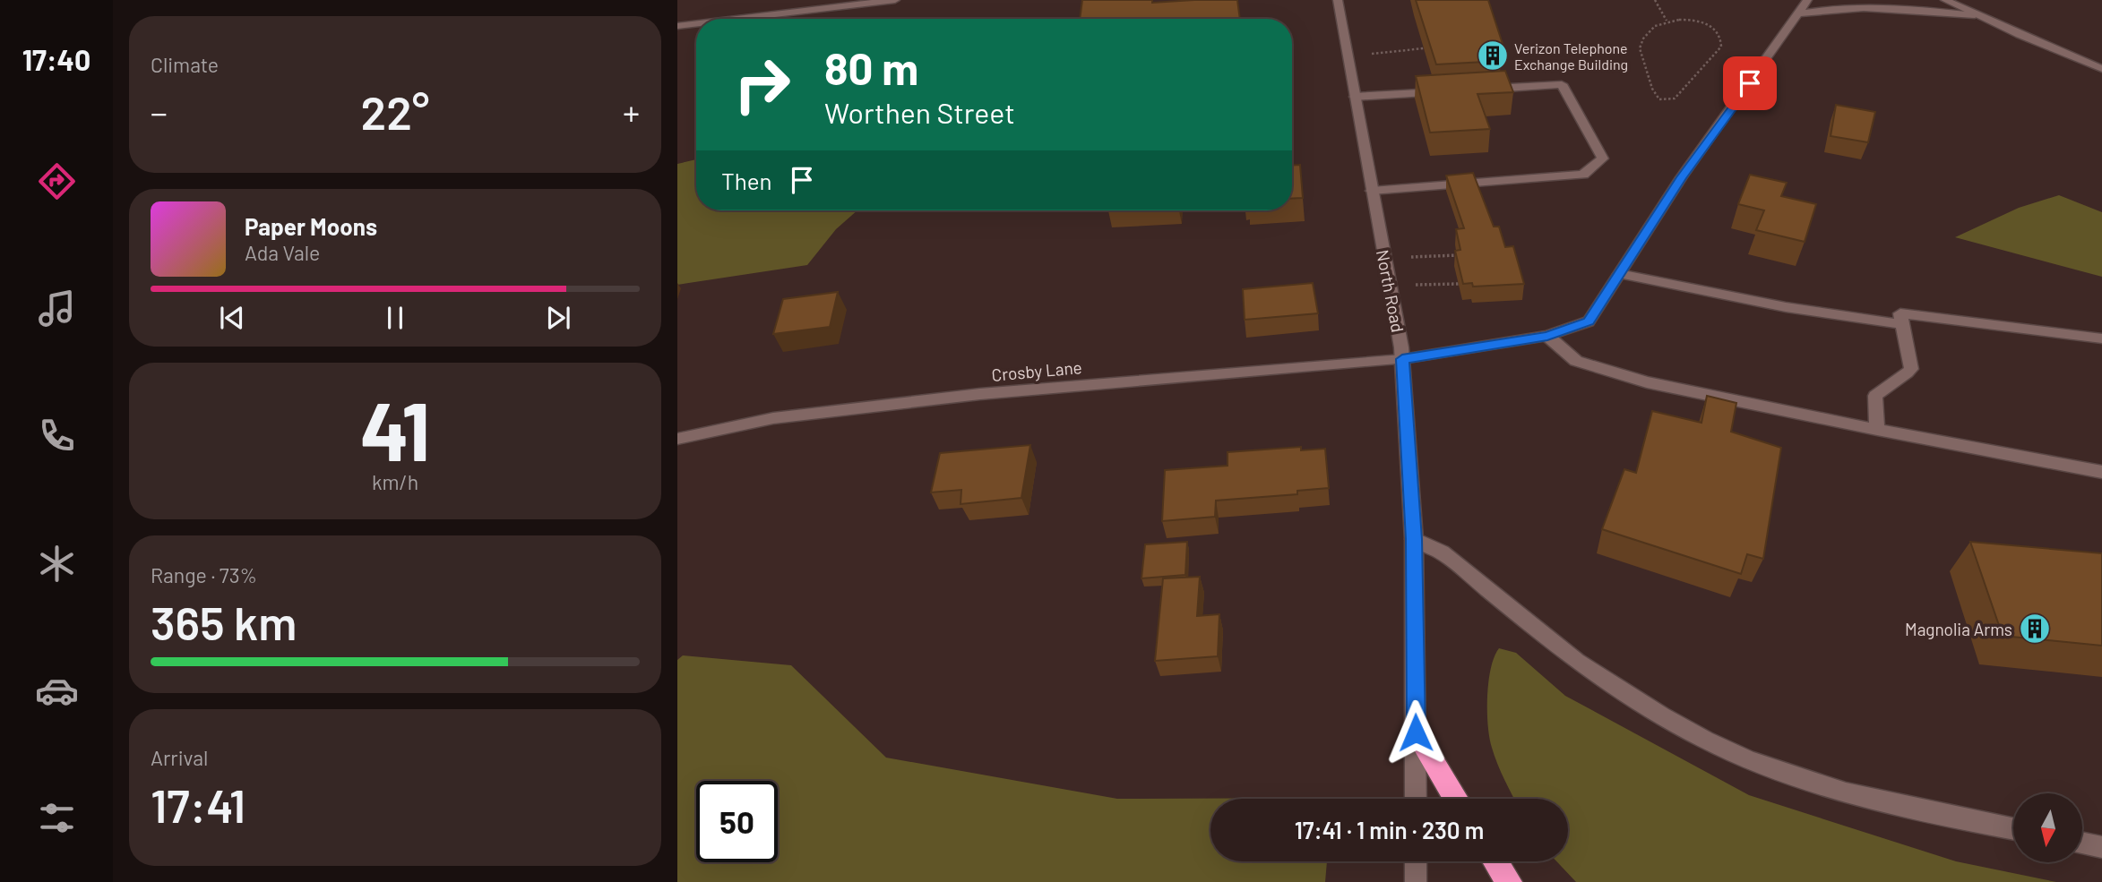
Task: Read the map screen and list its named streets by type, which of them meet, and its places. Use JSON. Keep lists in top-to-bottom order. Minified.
{"streets":{"street":["North Road","Crosby Lane"]},"crossings":[["North Road","Crosby Lane"]],"places":{"building":["Verizon Telephone Exchange Building","Magnolia Arms"]},"north":"bottom","page":{"tabs":"17:40","tile":["Climate",["41","km/h"],["Range · 73%","365 km"],["Arrival","17:41"]],"turn":["80 m","Worthen Street"],"heat":["−","22°","+"],"then":"Then","song":["Paper Moons","Ada Vale"],"limit":"50","trip":"17:41 · 1 min · 230 m"}}
